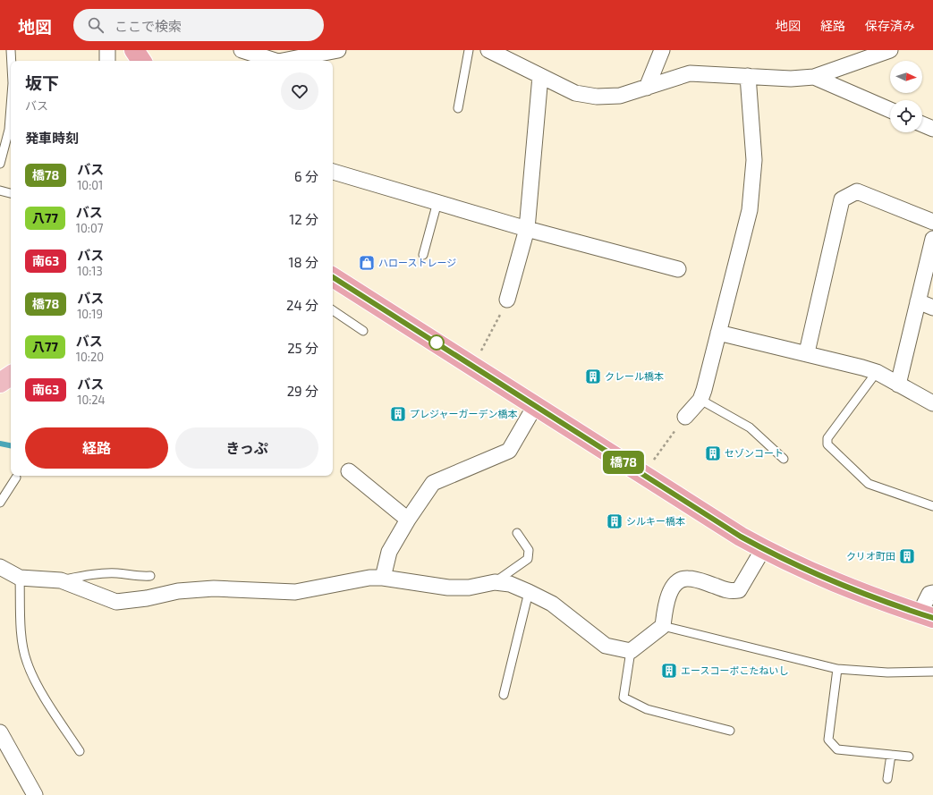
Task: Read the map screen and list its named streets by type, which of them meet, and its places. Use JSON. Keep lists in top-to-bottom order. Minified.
{"places":{"shop":["ハローストレージ"],"building":["クレール橋本","プレジャーガーデン橋本","セゾンコート","シルキー橋本","クリオ町田","エースコーポこたねいし"]},"lines":["bus line 橋78"],"north":"right","page":{"header":"地図","search":"ここで検索","nav":["地図","経路","保存済み"],"on_map":"橋78","heading":[["坂下","バス"],"発車時刻"],"list":[{"mark":"橋78","name":"バス","note":"10:01","value":"6 分"},{"mark":"八77","name":"バス","note":"10:07","value":"12 分"},{"mark":"南63","name":"バス","note":"10:13","value":"18 分"},{"mark":"橋78","name":"バス","note":"10:19","value":"24 分"},{"mark":"八77","name":"バス","note":"10:20","value":"25 分"},{"mark":"南63","name":"バス","note":"10:24","value":"29 分"}],"buttons":["経路","きっぷ"]}}
